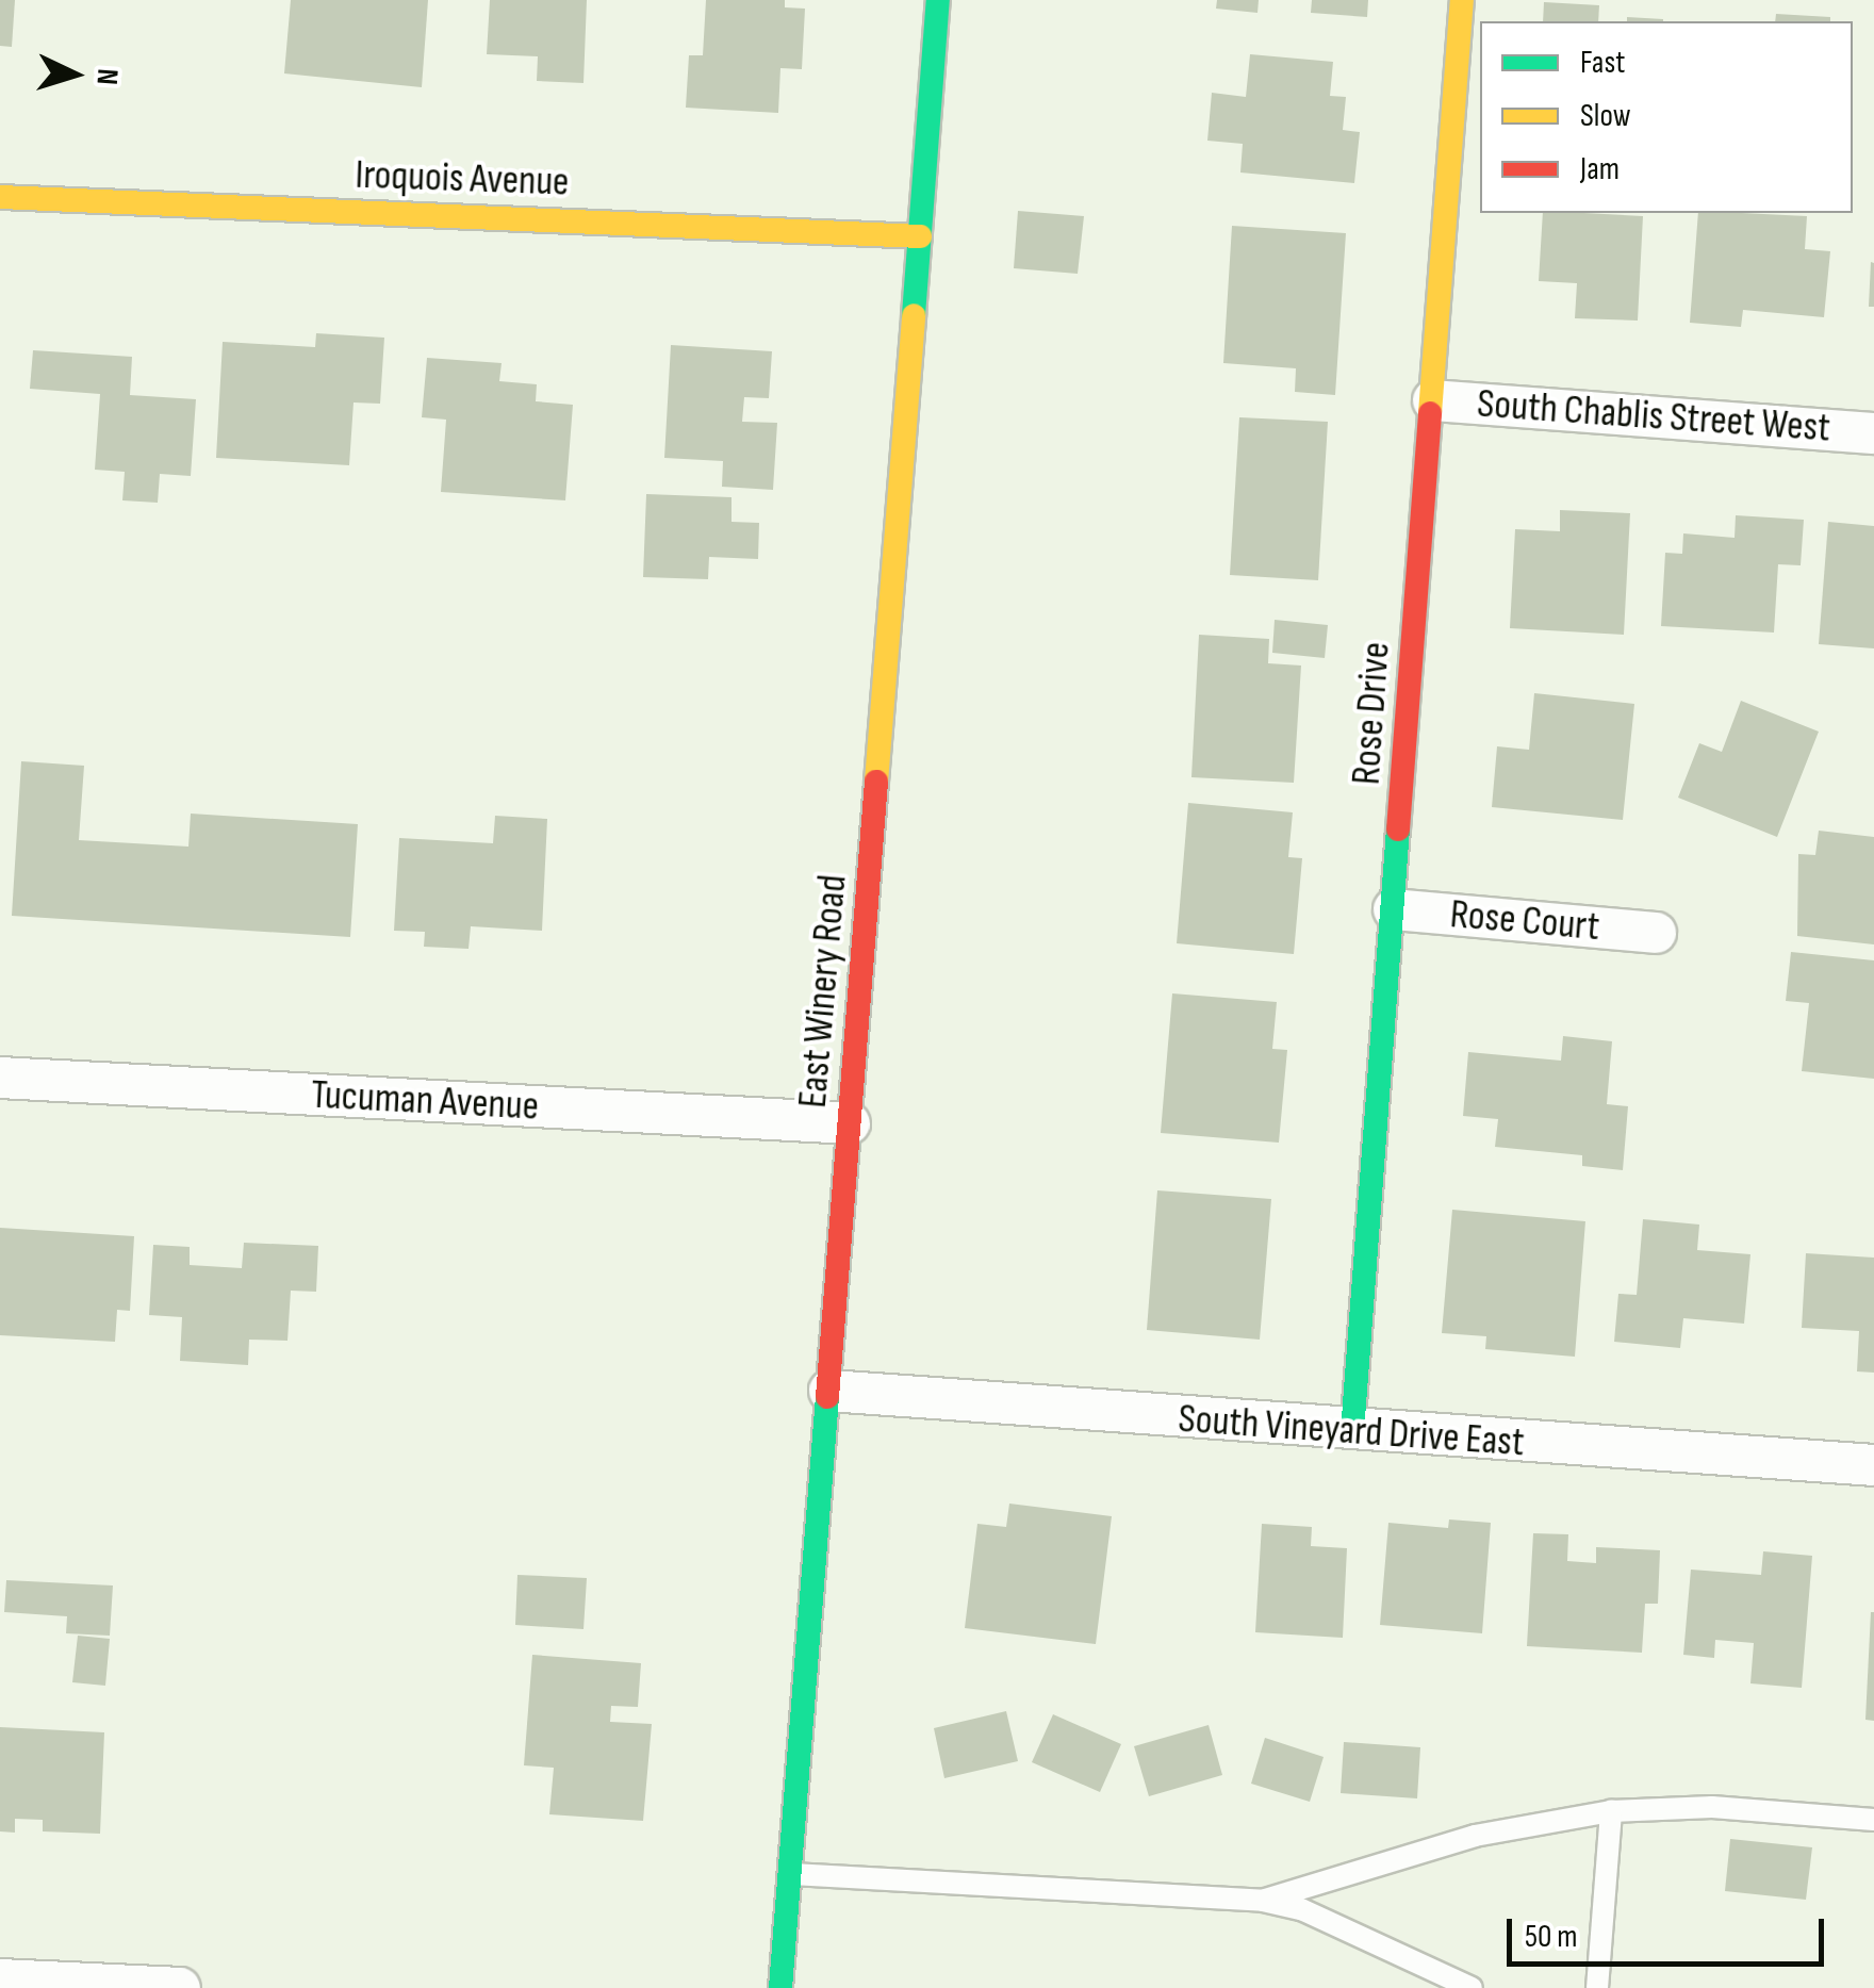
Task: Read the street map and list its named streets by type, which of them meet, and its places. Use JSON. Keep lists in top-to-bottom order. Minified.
{"streets":{"street":["Iroquois Avenue","South Chablis Street West","Rose Drive","Rose Court","East Winery Road","Tucuman Avenue","South Vineyard Drive East"]},"crossings":[["Iroquois Avenue","East Winery Road"],["South Chablis Street West","Rose Drive"],["Rose Drive","Rose Court"],["Rose Drive","South Vineyard Drive East"],["East Winery Road","Tucuman Avenue"],["East Winery Road","South Vineyard Drive East"]],"legend":["Fast","Slow","Jam"],"scale_bar":"50 m","north":"right"}
